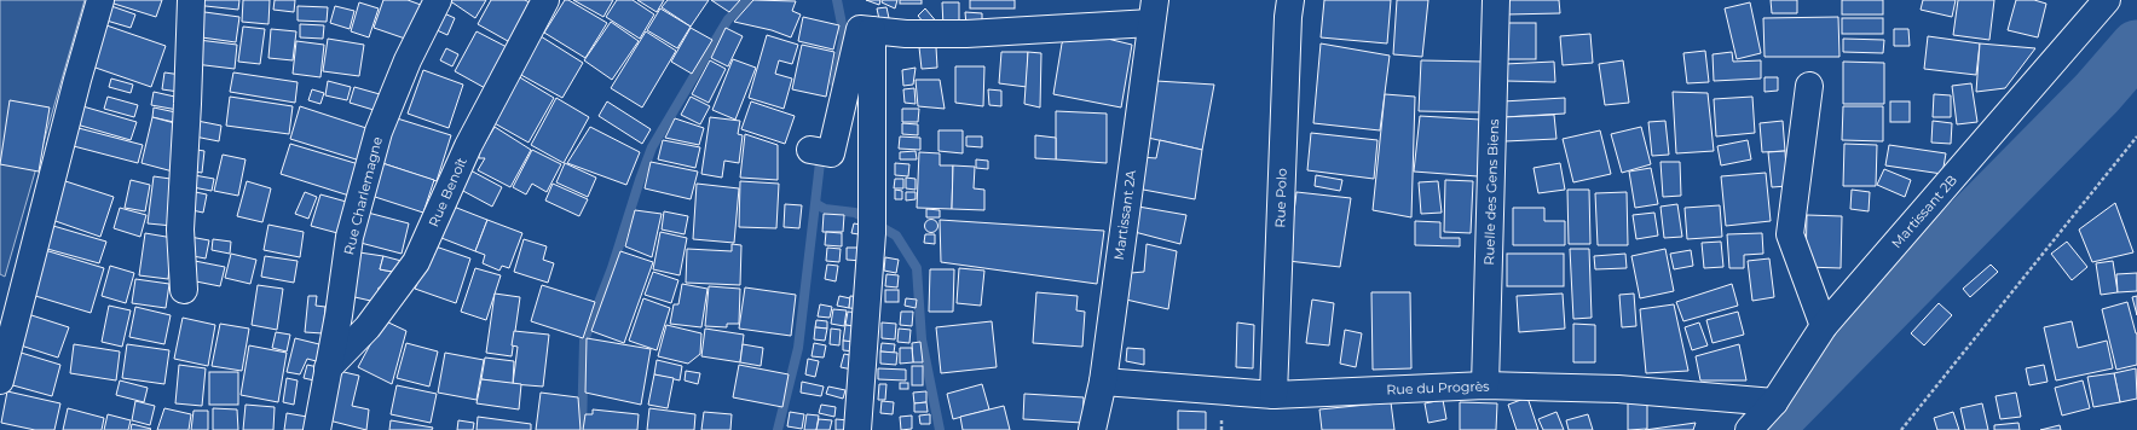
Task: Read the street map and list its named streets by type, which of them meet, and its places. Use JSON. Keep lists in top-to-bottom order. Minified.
{"streets":{"street":["Rue Benoît","Ruelle des Gens Biens","Rue Charlemagne","Rue Polo","Martissant 2B","Martissant 2A","Rue du Progrès"]},"crossings":[["Rue Benoît","Rue Charlemagne"],["Ruelle des Gens Biens","Rue du Progrès"],["Rue Polo","Rue du Progrès"],["Martissant 2B","Rue du Progrès"],["Martissant 2A","Rue du Progrès"]]}
